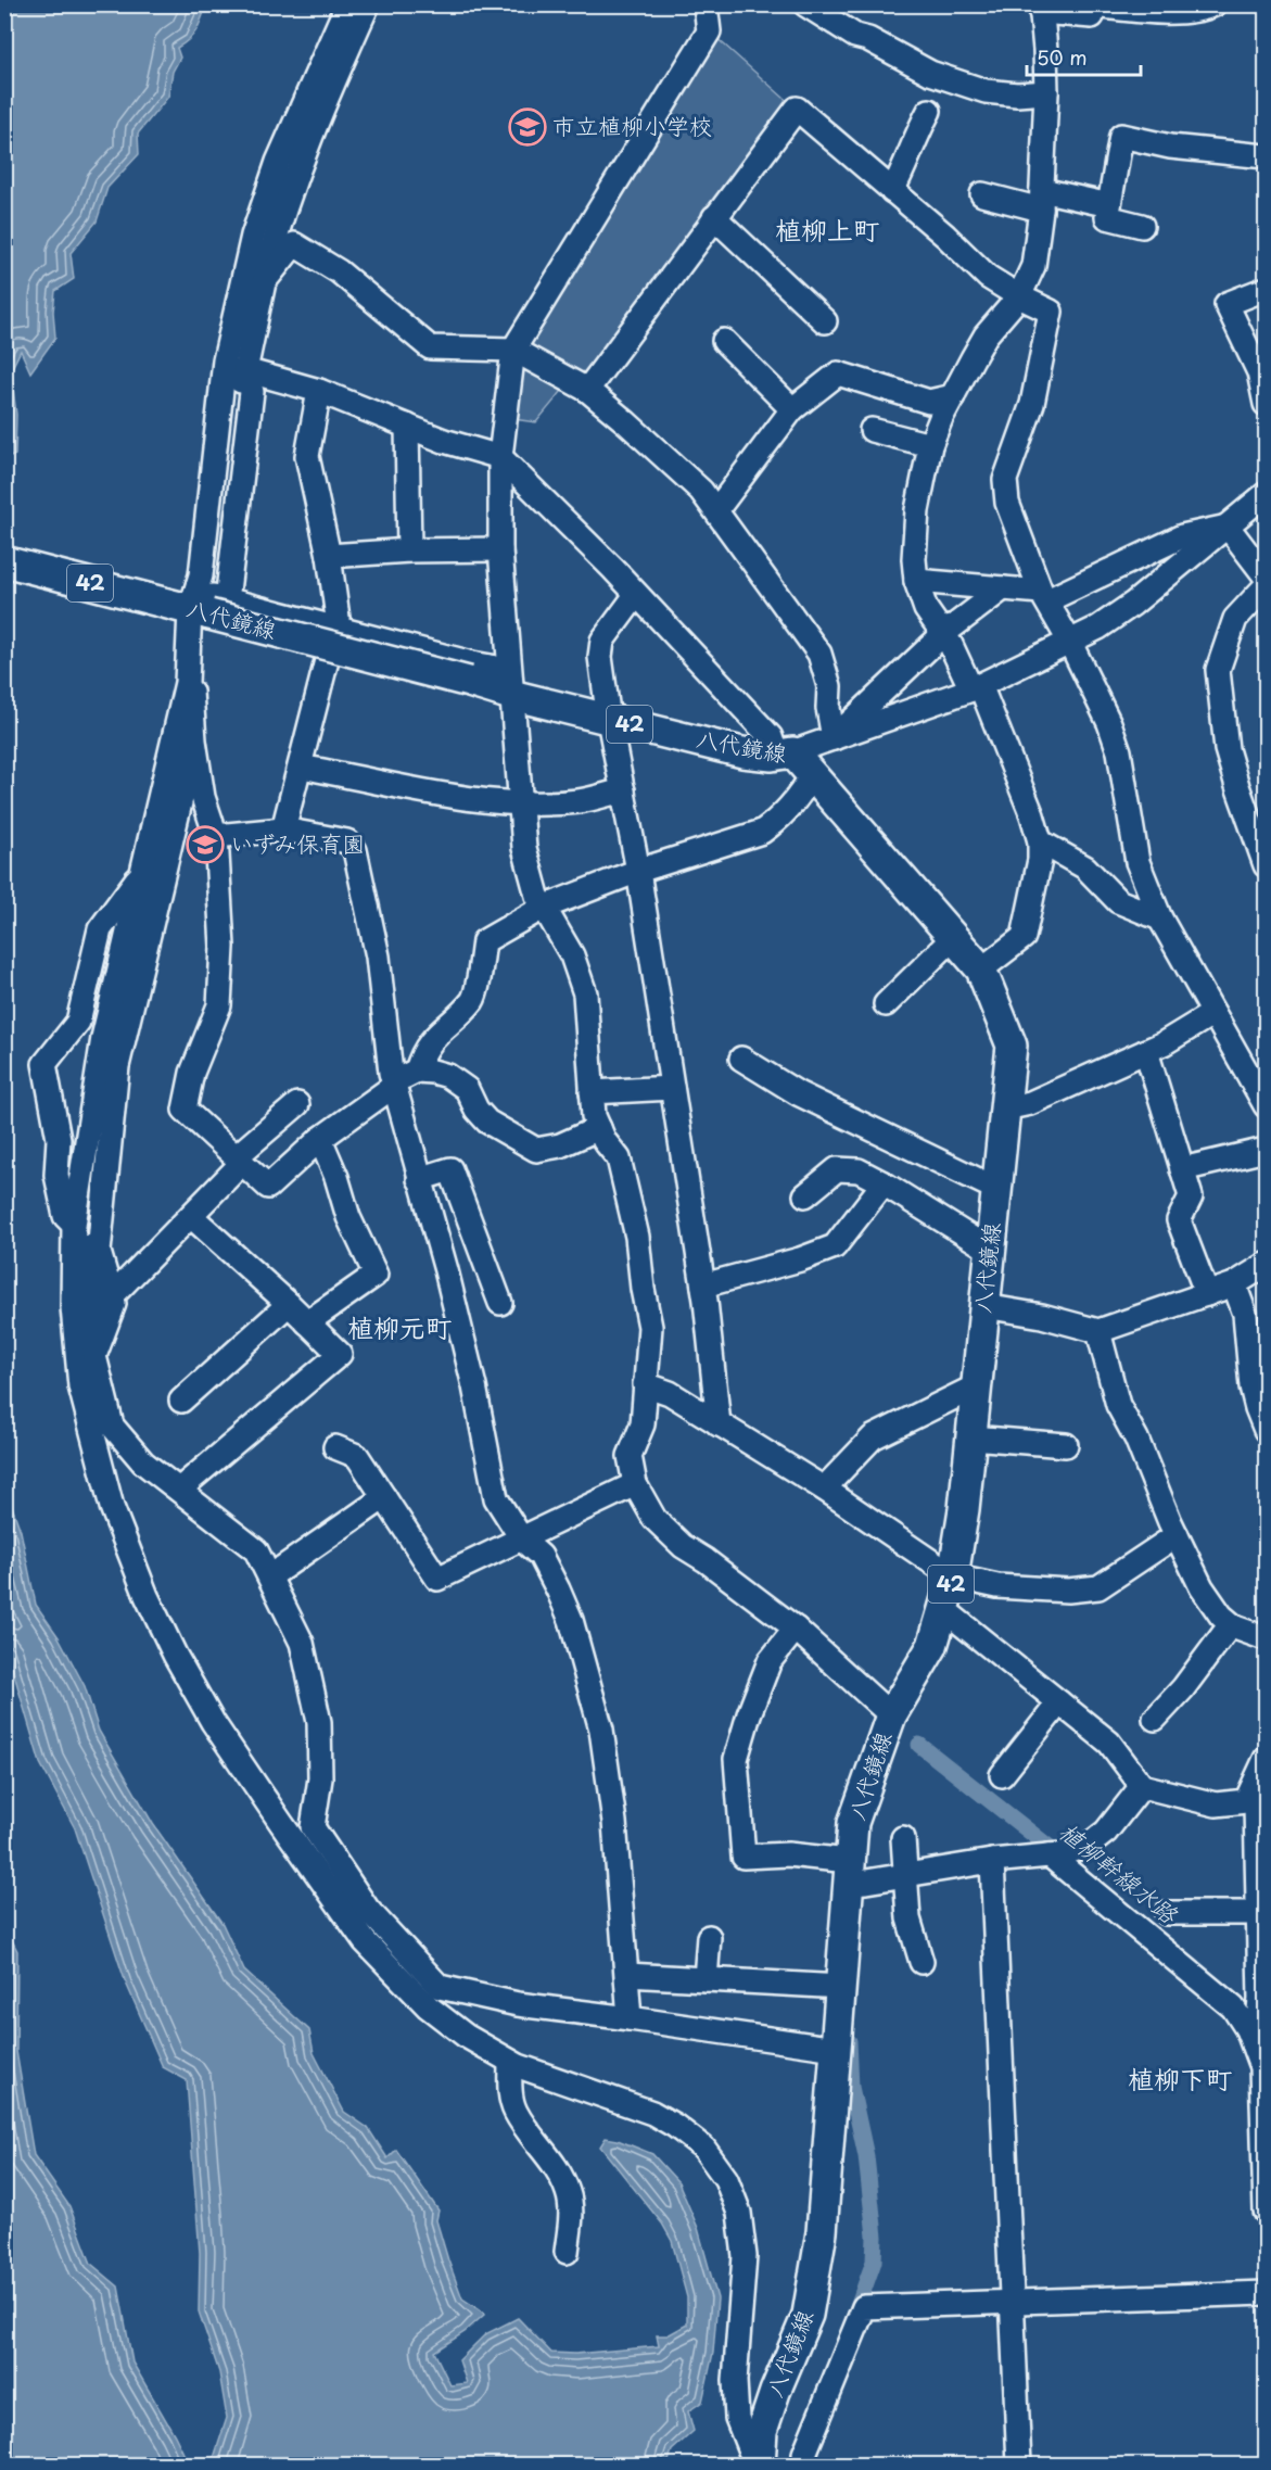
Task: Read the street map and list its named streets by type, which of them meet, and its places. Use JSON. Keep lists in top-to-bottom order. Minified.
{"streets":{"main road":["42","八代鏡線"]},"crossings":[["42","八代鏡線"]],"districts":["植柳上町","植柳元町","植柳下町"],"water":["植柳幹線水路"],"places":{"school or university":["市立植柳小学校","いずみ保育園"]},"scale_bar":"50 m"}
